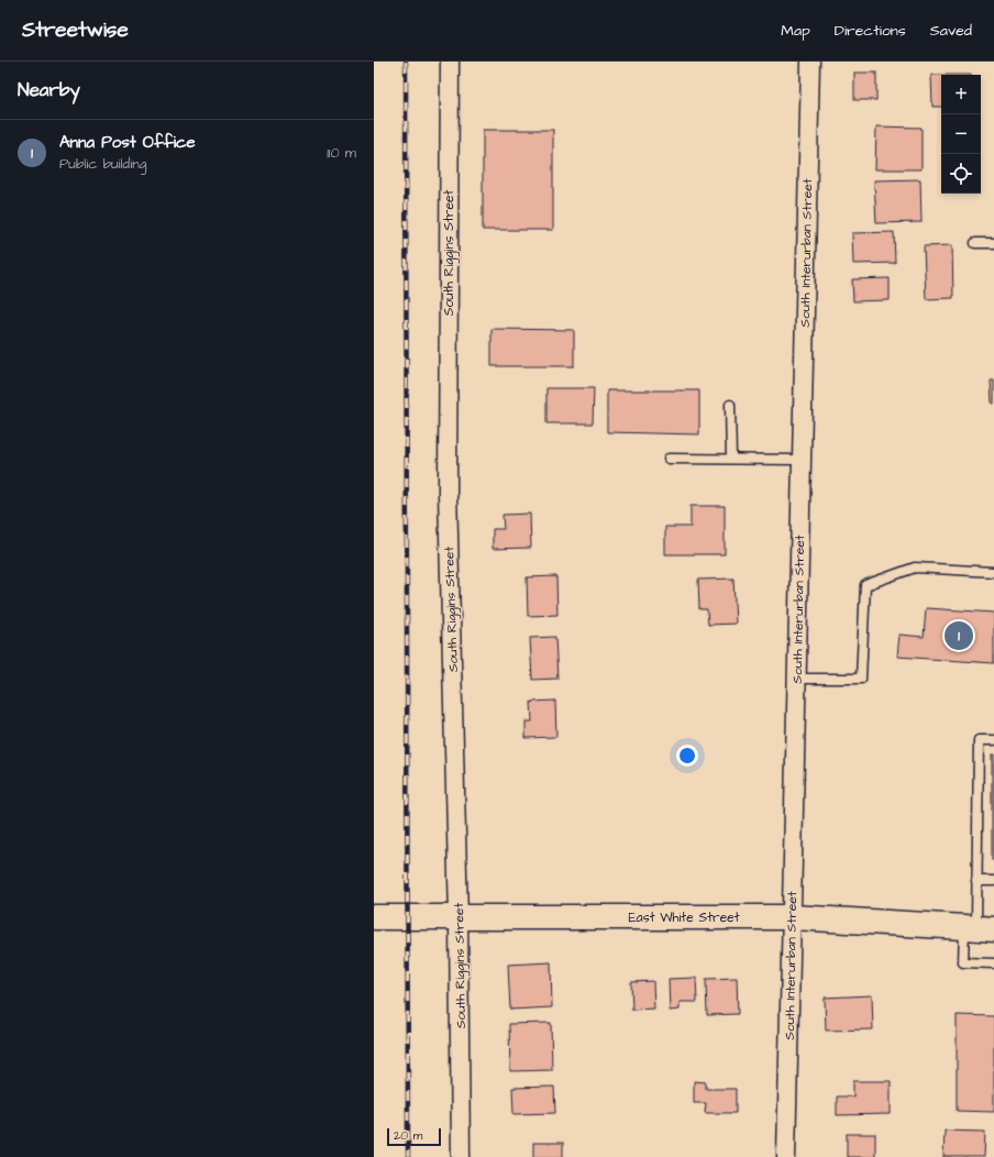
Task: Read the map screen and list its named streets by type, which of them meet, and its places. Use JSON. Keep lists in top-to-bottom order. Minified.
{"streets":{"main road":["East White Street"],"street":["South Riggins Street","South Interurban Street"]},"crossings":[["South Riggins Street","East White Street"],["South Interurban Street","East White Street"]],"scale_bar":"20 m","page":{"header":"Streetwise","nav":["Map","Directions","Saved"],"heading":"Nearby","map_buttons":["+","−"],"list":[{"mark":"1","name":"Anna Post Office","note":"Public building","value":"110 m"}],"pins":"1","scale":"20 m"}}
